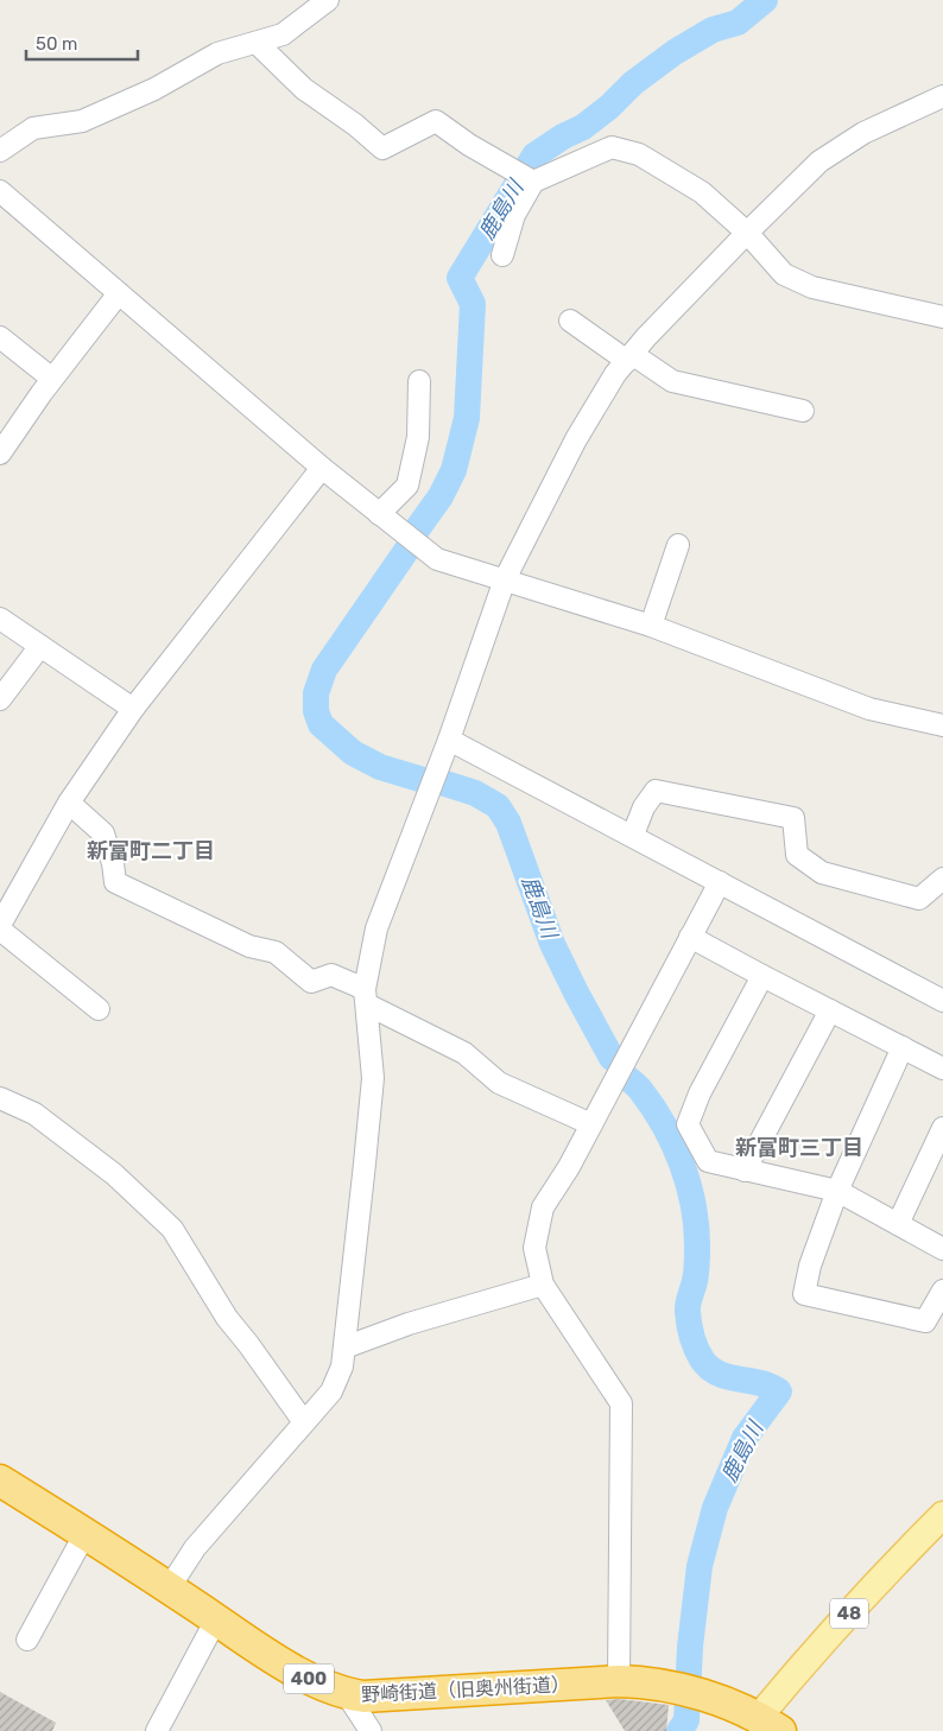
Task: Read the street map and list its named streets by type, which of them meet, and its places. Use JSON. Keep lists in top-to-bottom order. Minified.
{"streets":{"highway":["400","野崎街道（旧奥州街道）"],"main road":["48"]},"crossings":[["48","野崎街道（旧奥州街道）"]],"districts":["新富町二丁目","新富町三丁目"],"water":["鹿島川"],"scale_bar":"50 m"}
